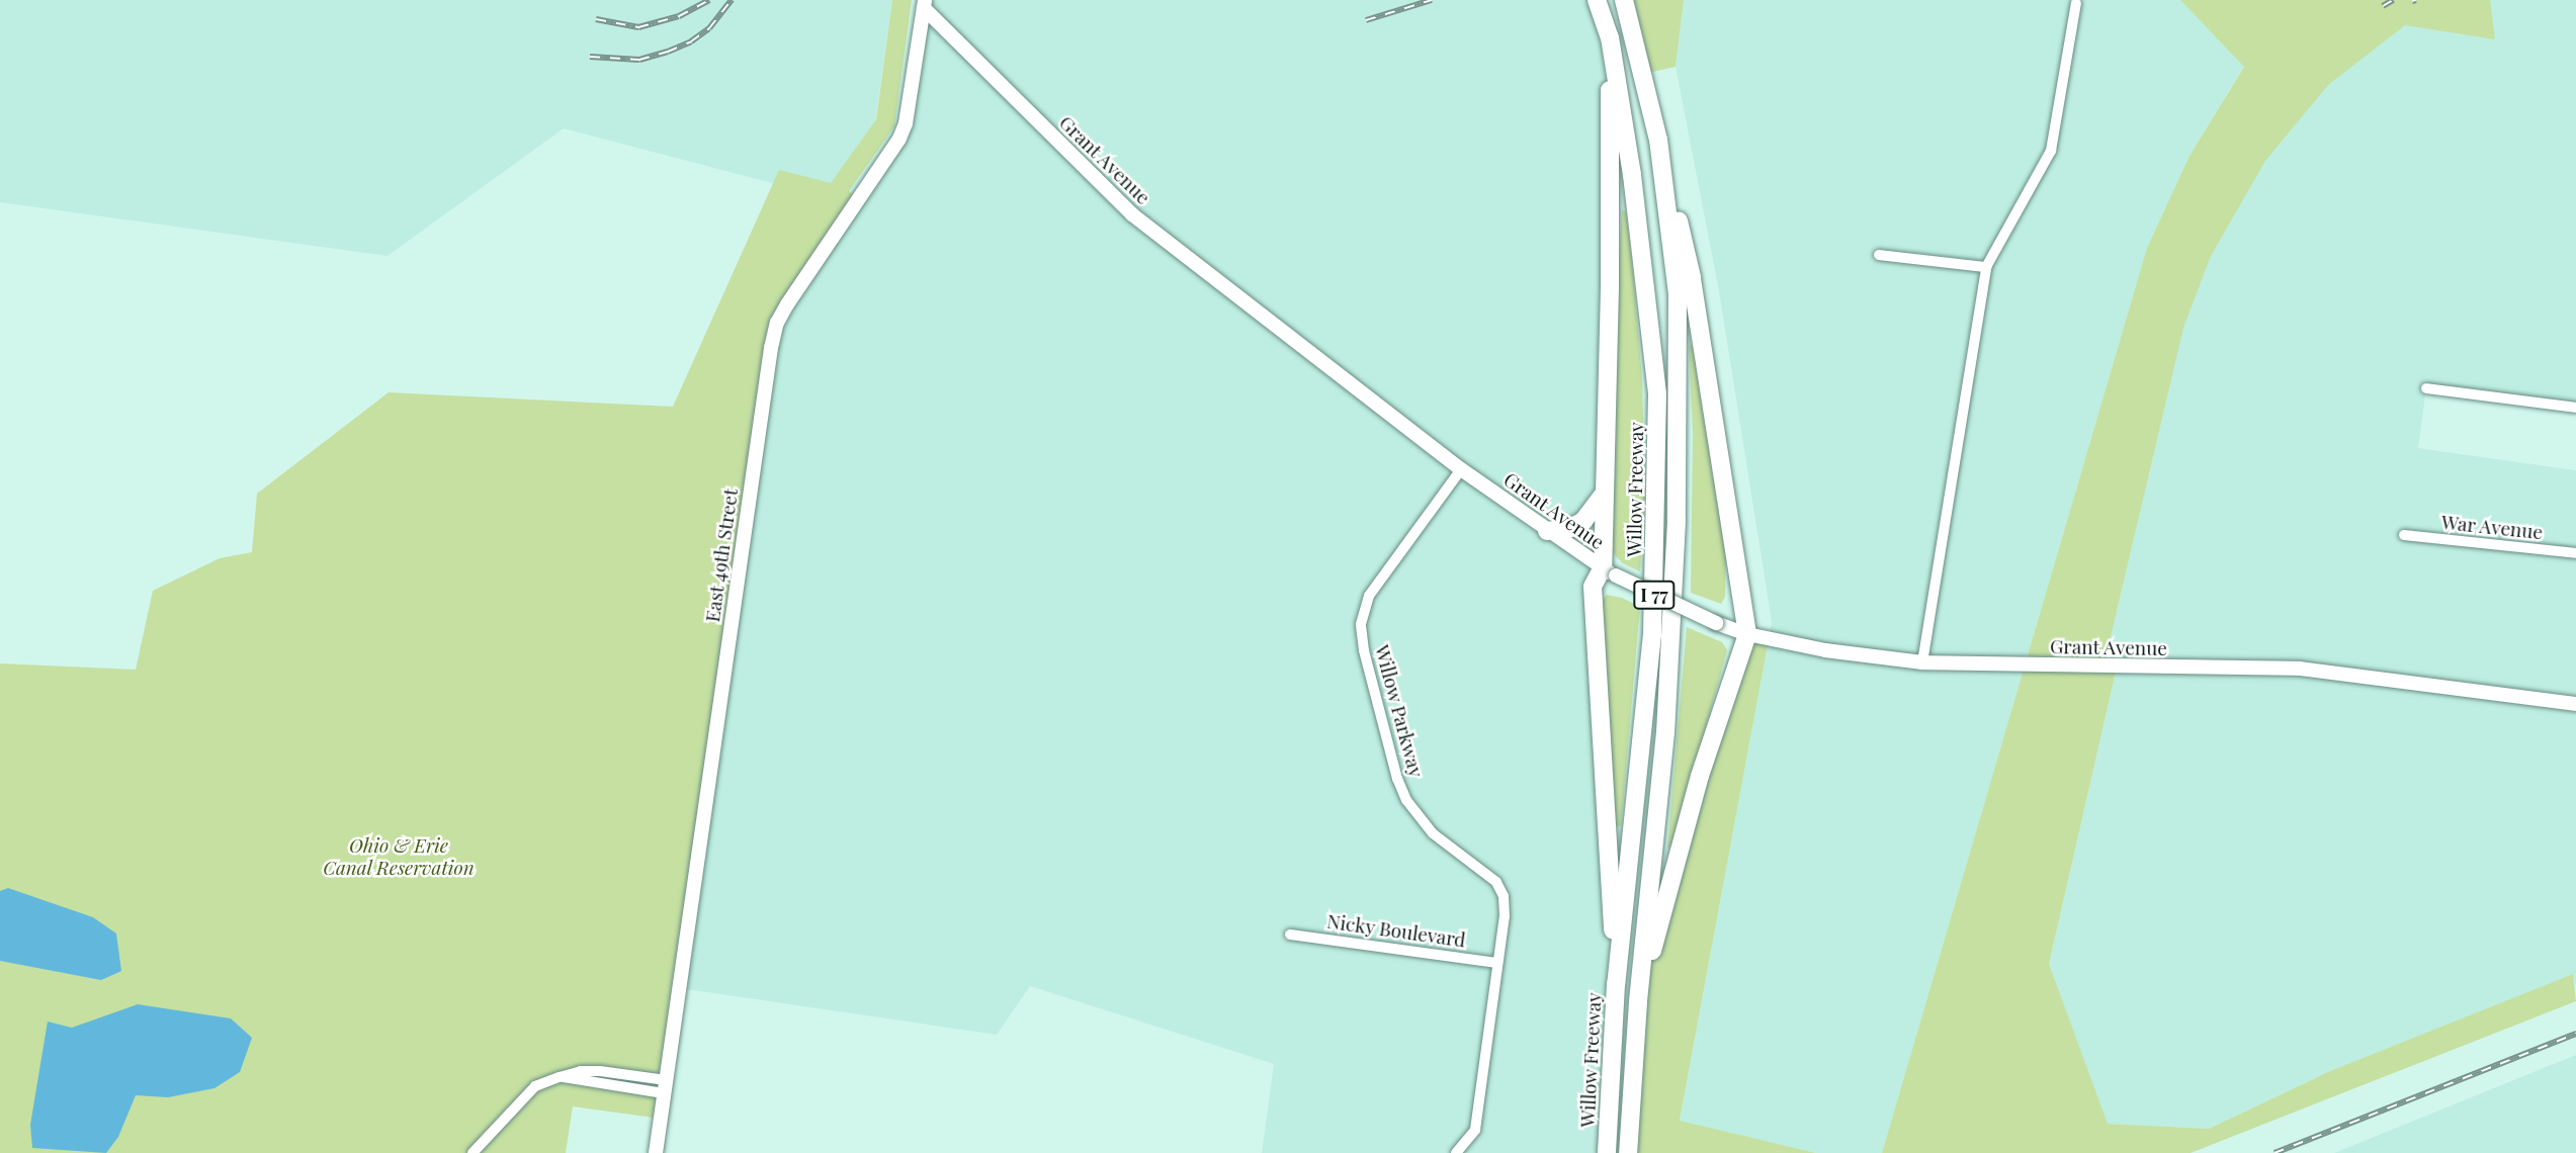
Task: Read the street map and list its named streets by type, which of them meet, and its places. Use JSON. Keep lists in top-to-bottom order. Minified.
{"streets":{"highway":["Willow Freeway","I 77"],"street":["Grant Avenue","War Avenue","East 49th Street","Willow Parkway","Nicky Boulevard"]},"crossings":[["Grant Avenue","East 49th Street"],["Grant Avenue","Willow Parkway"],["Willow Parkway","Nicky Boulevard"]],"parks":["Ohio & Erie Canal Reservation"]}
